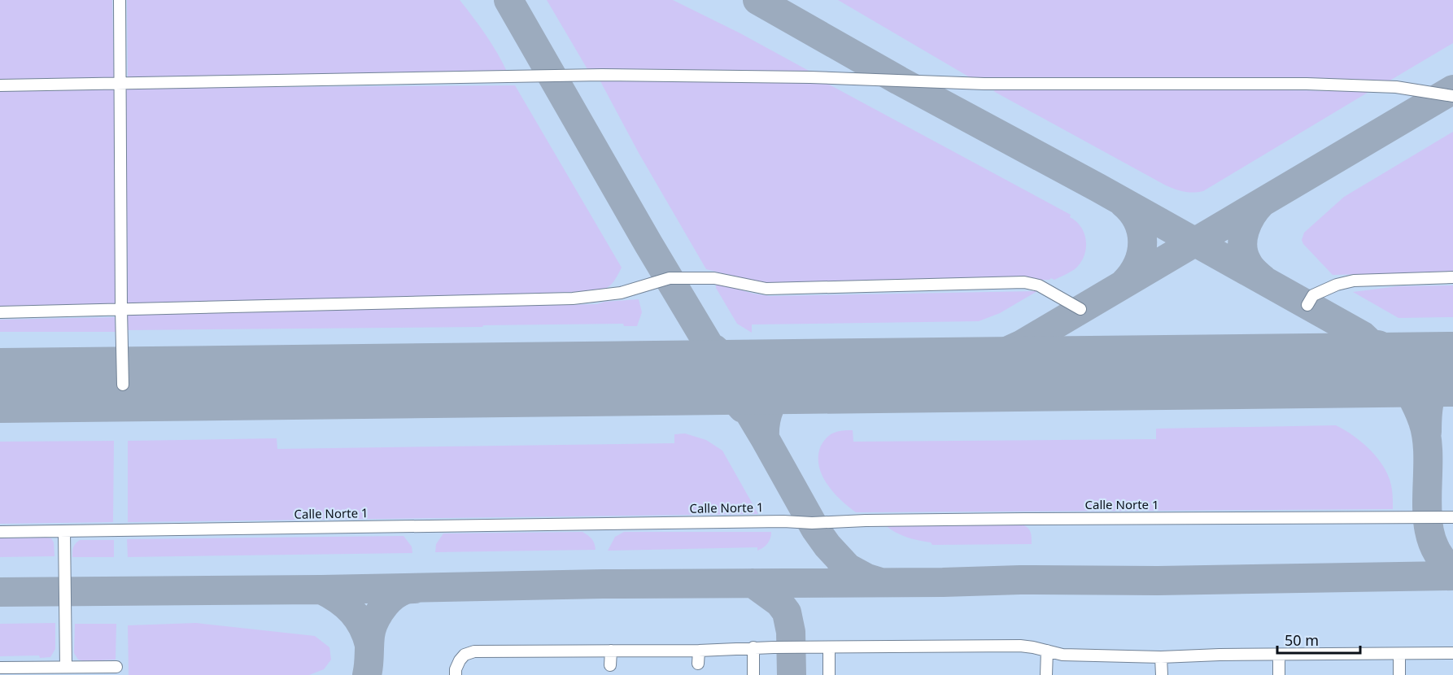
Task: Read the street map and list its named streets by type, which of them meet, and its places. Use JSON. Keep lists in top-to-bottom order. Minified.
{"streets":{"lane":["Calle Norte 1"]},"scale_bar":"50 m"}
